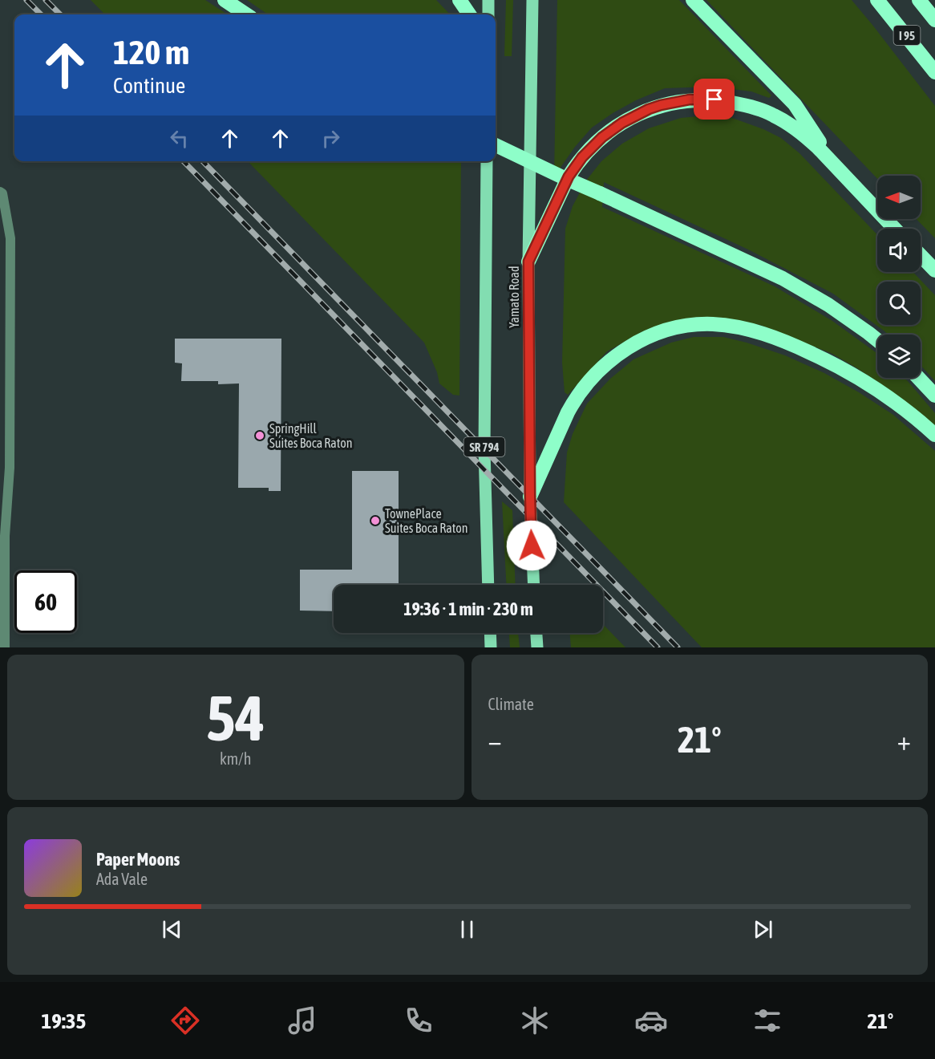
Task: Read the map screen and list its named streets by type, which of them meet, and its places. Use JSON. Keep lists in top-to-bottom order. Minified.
{"streets":{"highway":["I 95"],"main road":["Yamato Road","SR 794"]},"places":["SpringHill Suites Boca Raton","TownePlace Suites Boca Raton"],"north":"left","page":{"turn":["120 m","Continue"],"limit":"60","trip":"19:36 · 1 min · 230 m","tile":[["54","km/h"],"Climate"],"heat":["−","21°","+"],"song":["Paper Moons","Ada Vale"],"tabs":["19:35","21°"]}}
